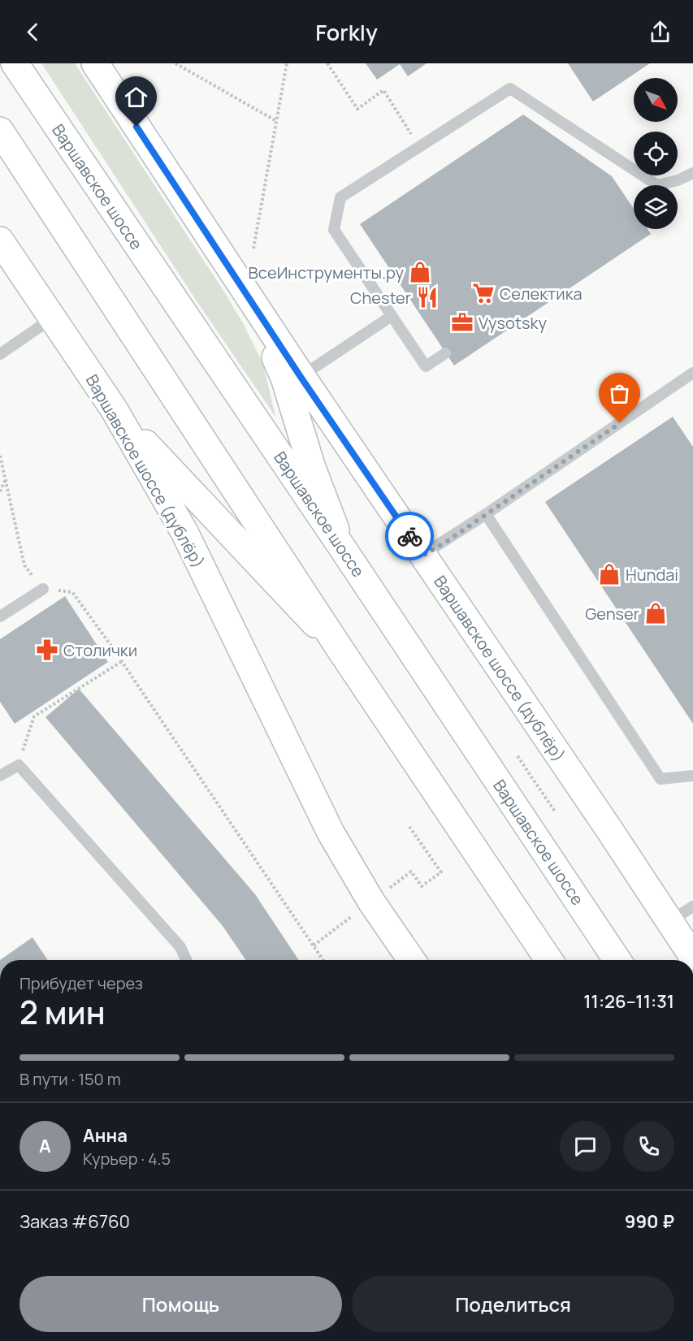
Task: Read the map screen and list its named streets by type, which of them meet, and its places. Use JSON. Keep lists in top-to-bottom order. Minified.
{"streets":{"main road":["Варшавское шоссе","Варшавское шоссе (дублёр)"]},"places":{"shop":["ВсеИнструменты.ру","Hundai","Genser"],"supermarket":["Селектика"],"restaurant":["Chester"],"office":["Vysotsky"],"pharmacy":["Столички"]},"north":"bottom right","page":{"header":"Forkly","heading":["2 мин","Прибудет через","11:26–11:31"],"panel":["Анна","Курьер · 4.5","Заказ #6760","990 ₽"],"bar":"В пути · 150 m","round":"А","buttons":["Помощь","Поделиться"]}}
